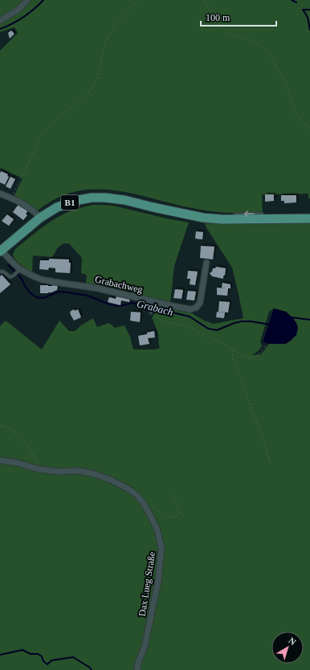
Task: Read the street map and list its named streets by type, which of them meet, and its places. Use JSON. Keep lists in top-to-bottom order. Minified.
{"streets":{"main road":["B1"],"street":["Grabachweg","Dax Lueg Straße"]},"crossings":[["B1","Grabachweg"]],"water":["Grabach"],"scale_bar":"100 m","north":"top right"}
